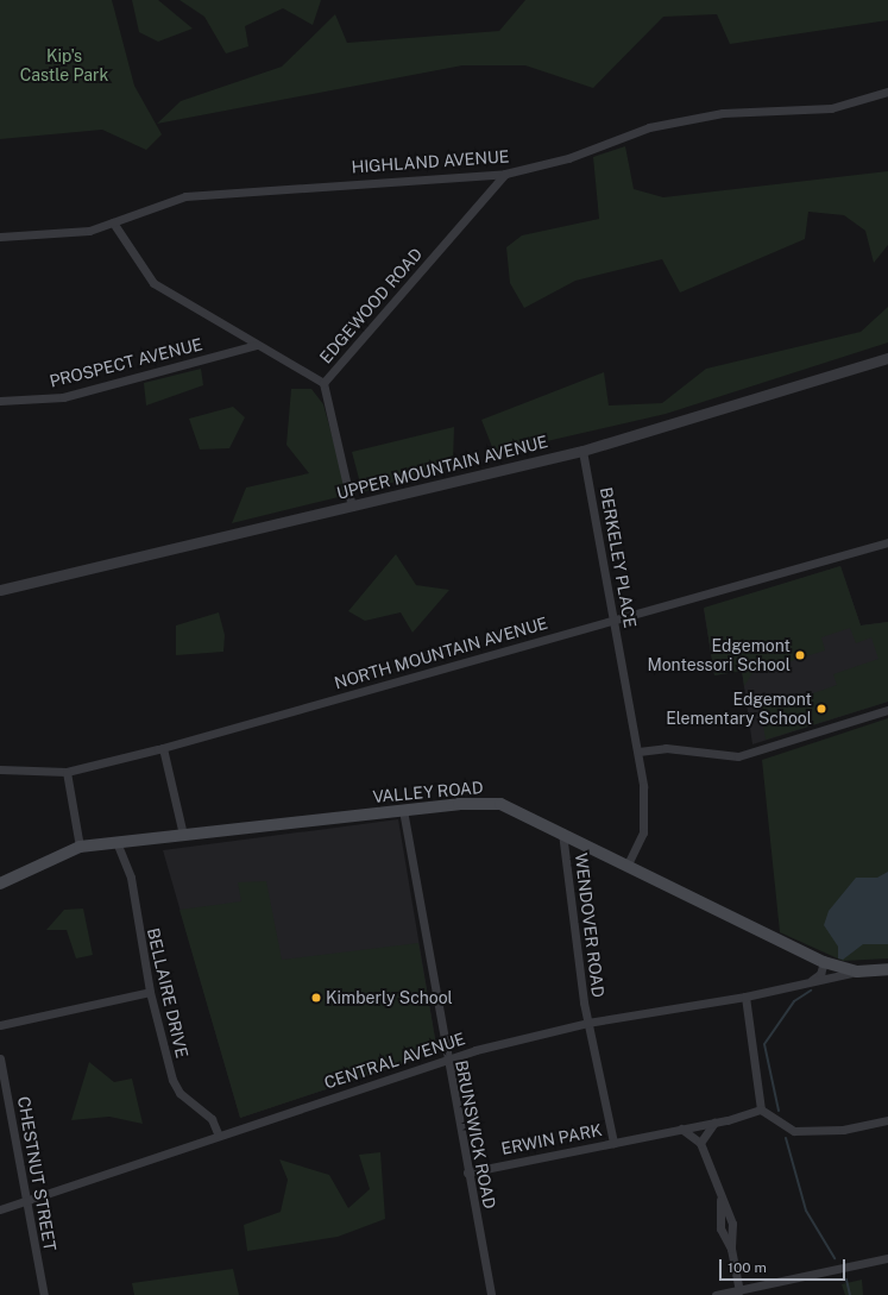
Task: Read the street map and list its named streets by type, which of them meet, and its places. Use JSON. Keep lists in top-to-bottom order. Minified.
{"streets":{"main road":["VALLEY ROAD"],"street":["HIGHLAND AVENUE","EDGEWOOD ROAD","PROSPECT AVENUE","UPPER MOUNTAIN AVENUE","BERKELEY PLACE","NORTH MOUNTAIN AVENUE","WENDOVER ROAD","BELLAIRE DRIVE","CENTRAL AVENUE","BRUNSWICK ROAD","ERWIN PARK","CHESTNUT STREET"]},"crossings":[["HIGHLAND AVENUE","EDGEWOOD ROAD"],["EDGEWOOD ROAD","UPPER MOUNTAIN AVENUE"],["UPPER MOUNTAIN AVENUE","BERKELEY PLACE"],["BERKELEY PLACE","NORTH MOUNTAIN AVENUE"],["BERKELEY PLACE","VALLEY ROAD"],["VALLEY ROAD","WENDOVER ROAD"],["VALLEY ROAD","BELLAIRE DRIVE"],["VALLEY ROAD","CENTRAL AVENUE"],["VALLEY ROAD","BRUNSWICK ROAD"],["WENDOVER ROAD","CENTRAL AVENUE"],["WENDOVER ROAD","ERWIN PARK"],["BELLAIRE DRIVE","CENTRAL AVENUE"],["CENTRAL AVENUE","BRUNSWICK ROAD"],["CENTRAL AVENUE","ERWIN PARK"],["CENTRAL AVENUE","CHESTNUT STREET"],["BRUNSWICK ROAD","ERWIN PARK"]],"parks":["Kip's Castle Park"],"places":["Edgemont Montessori School","Edgemont Elementary School","Kimberly School"],"scale_bar":"100 m"}
